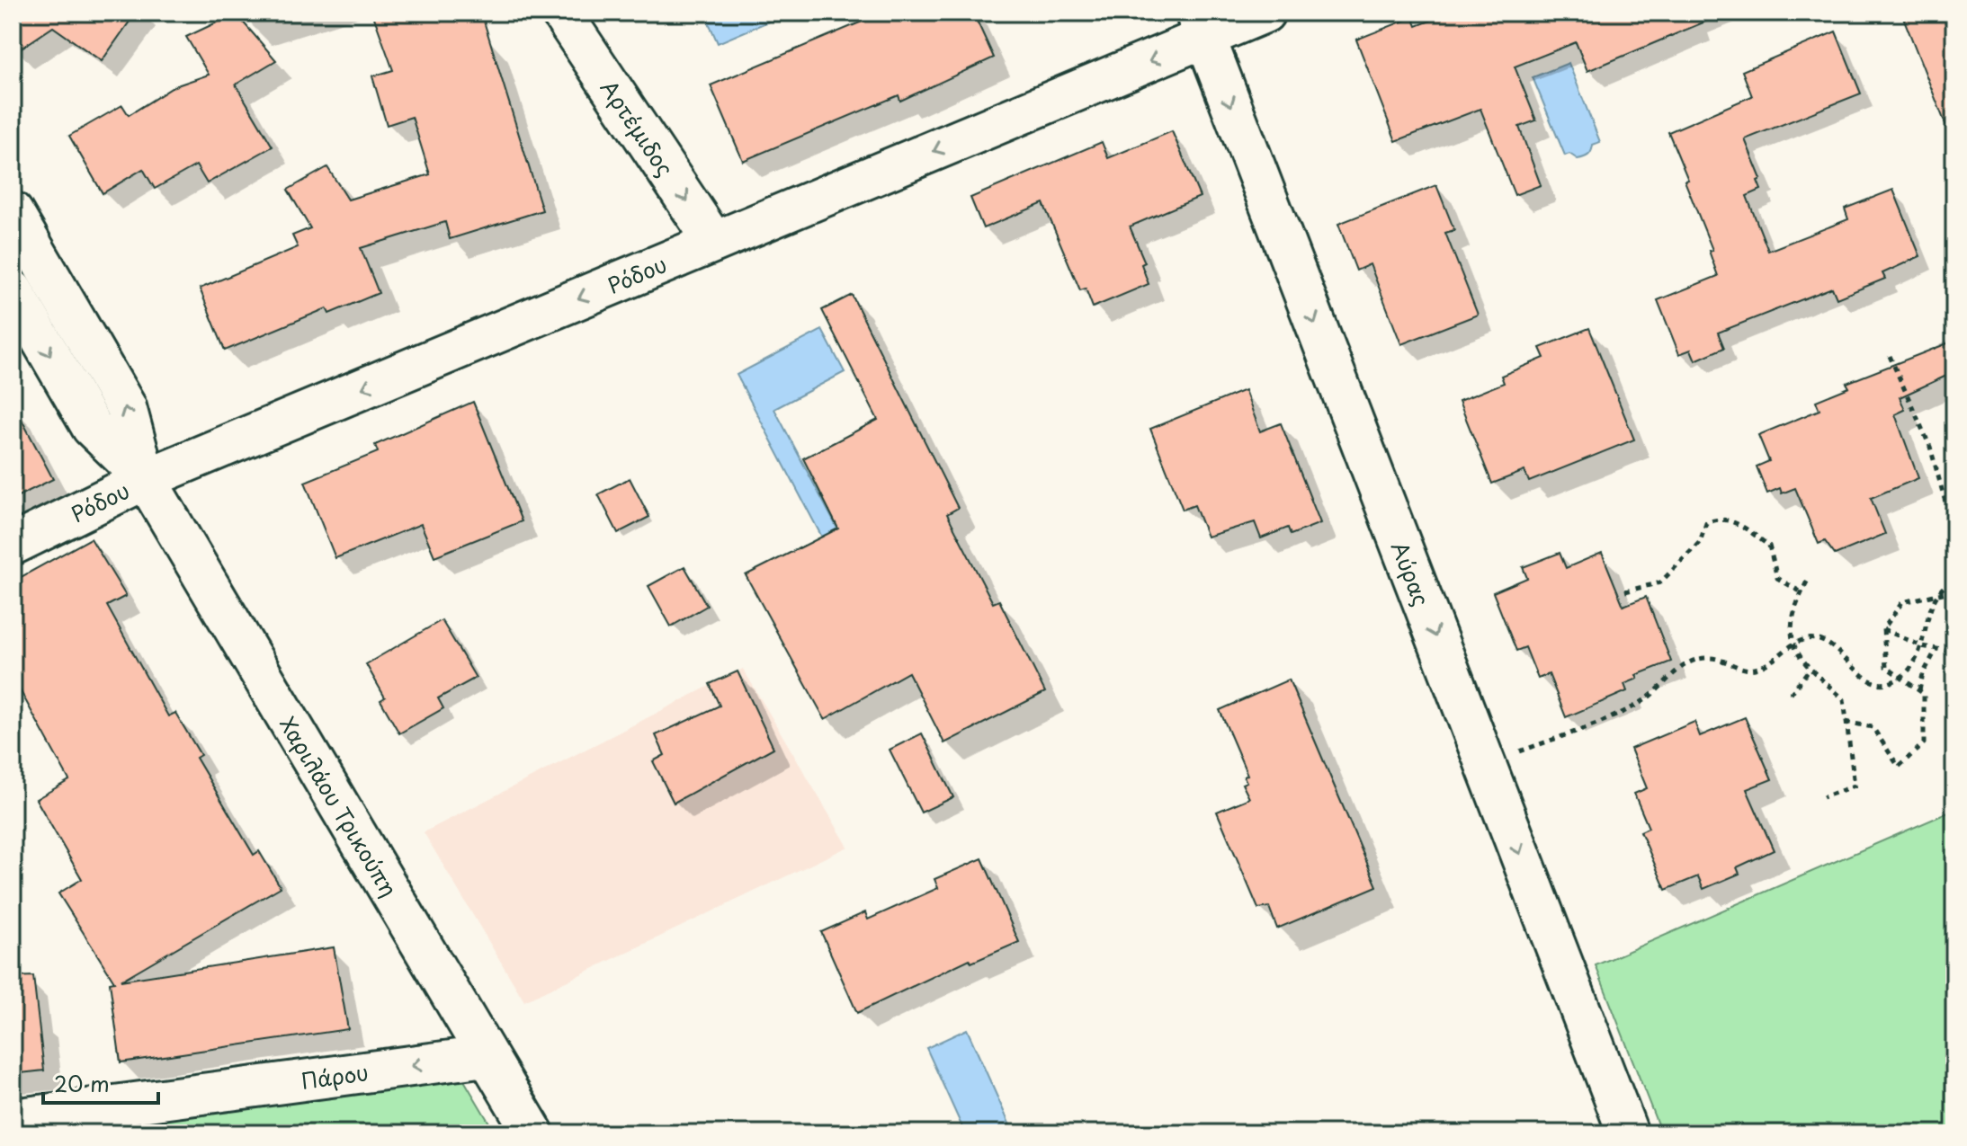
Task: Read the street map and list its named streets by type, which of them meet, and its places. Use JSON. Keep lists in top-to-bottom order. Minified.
{"streets":{"street":["Αρτέμιδος","Ρόδου","Αύρας","Χαριλάου Τρικούπη","Πάρου"]},"crossings":[["Αρτέμιδος","Ρόδου"],["Ρόδου","Αύρας"],["Ρόδου","Χαριλάου Τρικούπη"],["Χαριλάου Τρικούπη","Πάρου"]],"one_way":["Αρτέμιδος","Ρόδου","Αύρας","Πάρου"],"scale_bar":"20 m"}
